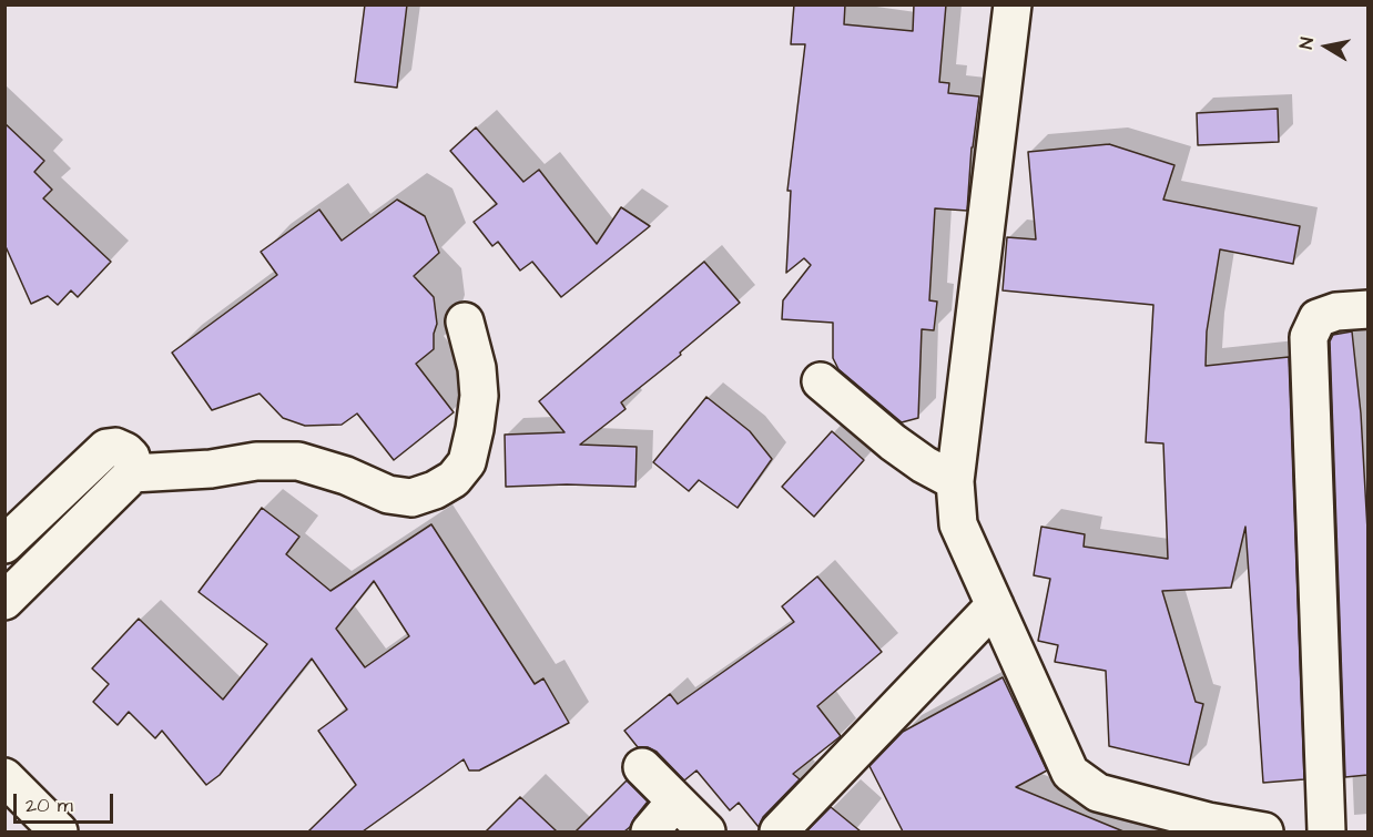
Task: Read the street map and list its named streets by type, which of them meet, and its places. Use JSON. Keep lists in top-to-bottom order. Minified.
{"scale_bar":"20 m","north":"left"}
